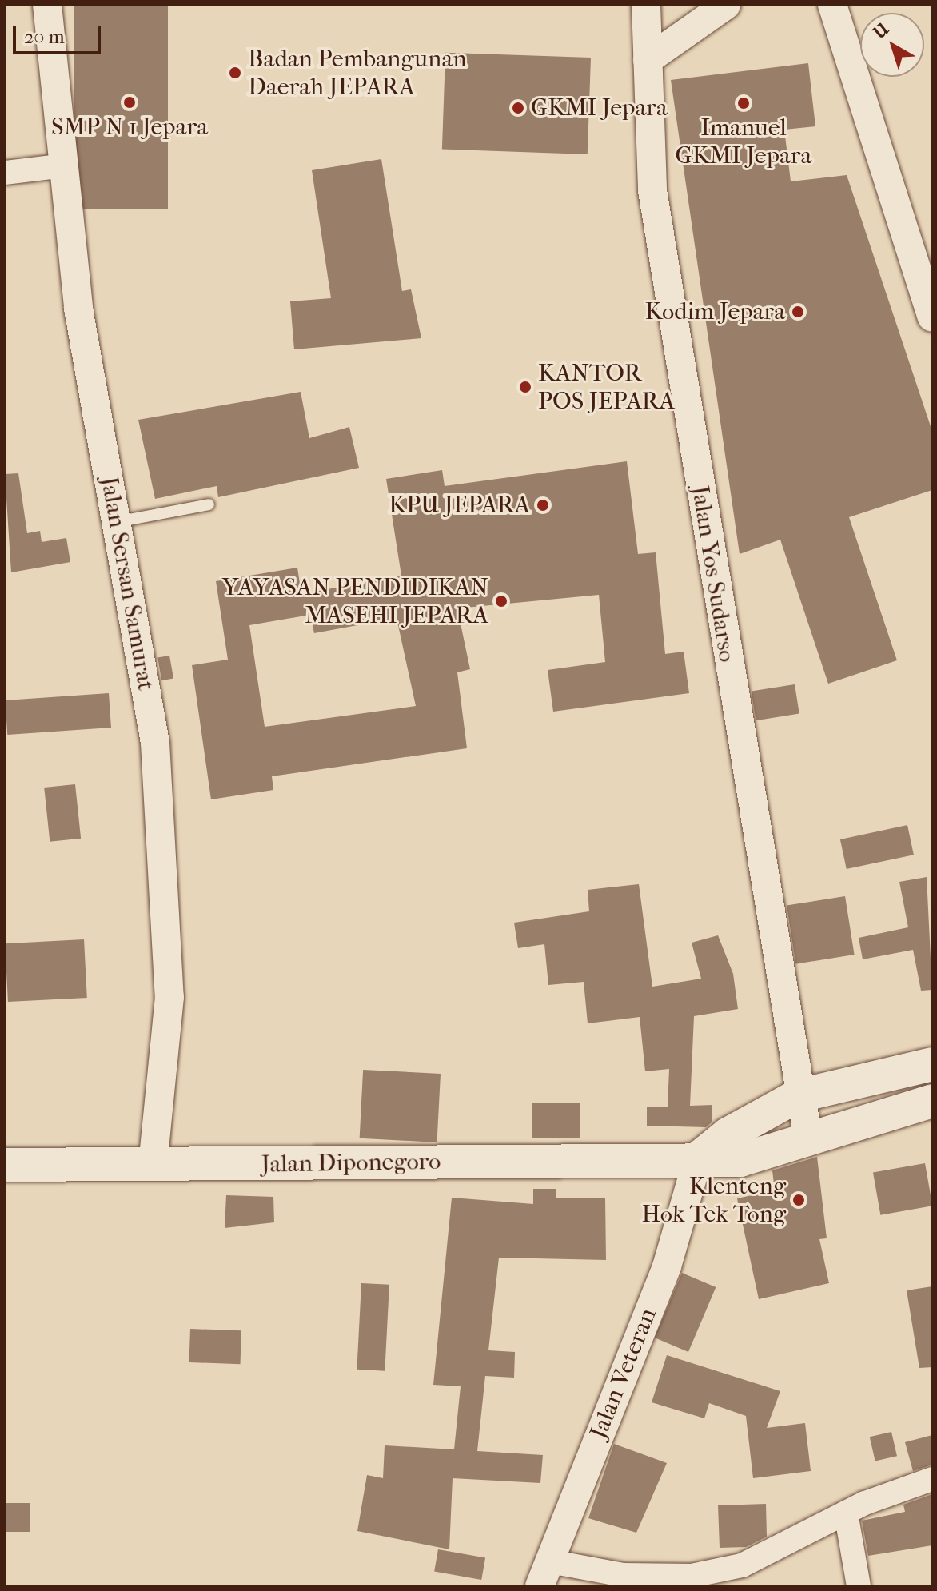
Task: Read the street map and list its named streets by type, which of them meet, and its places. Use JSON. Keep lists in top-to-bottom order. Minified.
{"streets":{"main road":["Jalan Diponegoro"],"street":["Jalan Yos Sudarso","Jalan Sersan Samurat","Jalan Veteran"]},"crossings":[["Jalan Yos Sudarso","Jalan Diponegoro"],["Jalan Sersan Samurat","Jalan Diponegoro"],["Jalan Diponegoro","Jalan Veteran"]],"places":["Badan Pembangunan Daerah JEPARA","SMP N 1 Jepara","Imanuel GKMI Jepara","GKMI Jepara","Kodim Jepara","KANTOR POS JEPARA","KPU JEPARA","YAYASAN PENDIDIKAN MASEHI JEPARA","Klenteng Hok Tek Tong"],"scale_bar":"20 m","north":"top left"}
